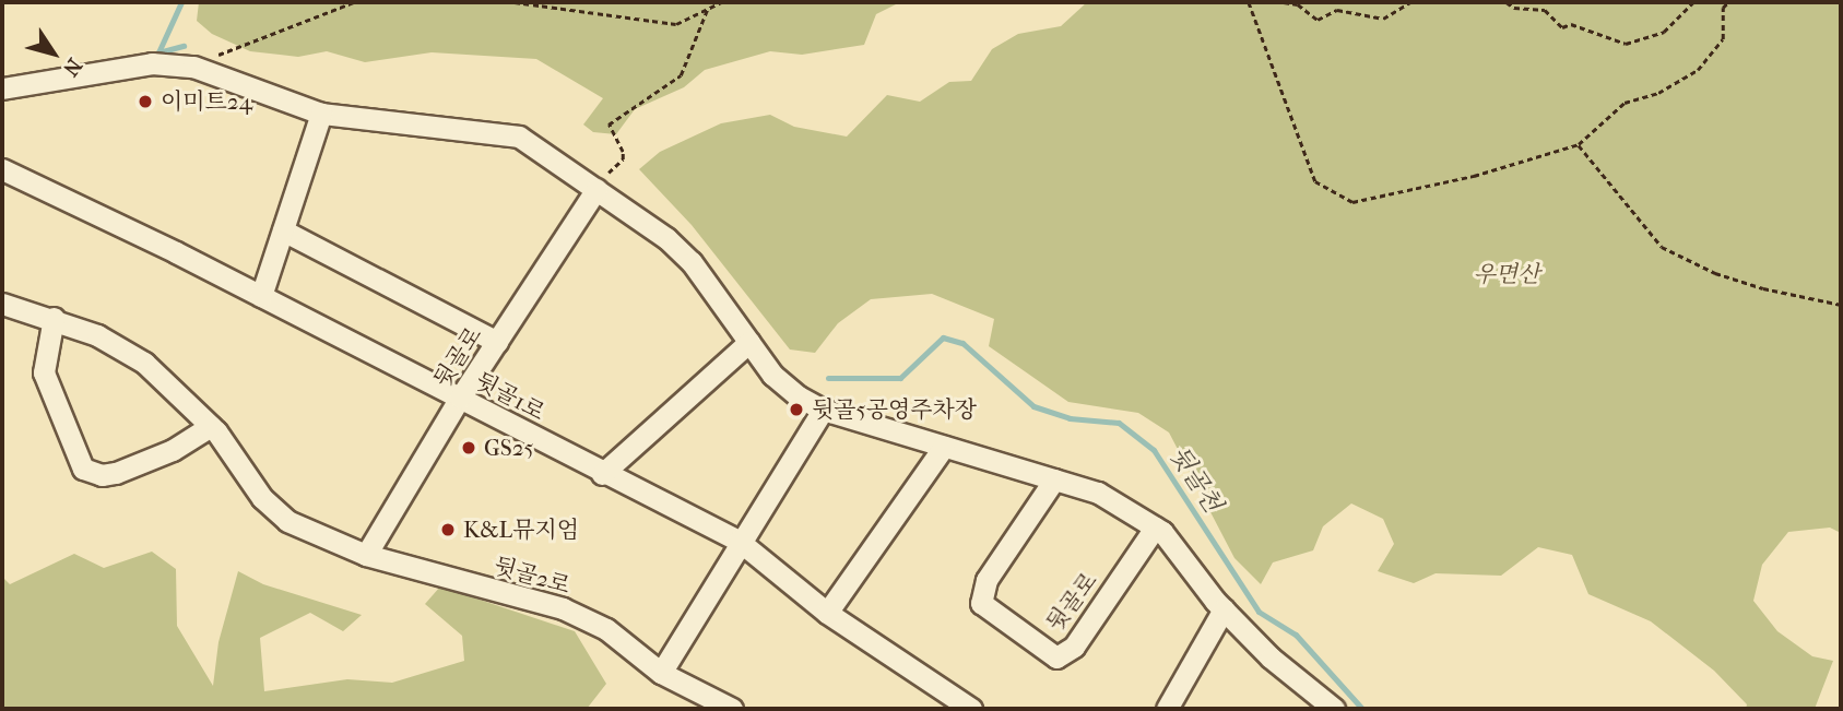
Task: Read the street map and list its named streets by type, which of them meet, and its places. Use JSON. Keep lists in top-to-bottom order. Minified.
{"streets":{"street":["뒷골로","뒷골1로","뒷골2로"]},"crossings":[["뒷골로","뒷골1로"],["뒷골로","뒷골2로"]],"water":["뒷골천"],"parks":["우면산"],"places":["이미트24","뒷골5공영주차장","GS25","K&L뮤지엄"],"north":"bottom right"}
